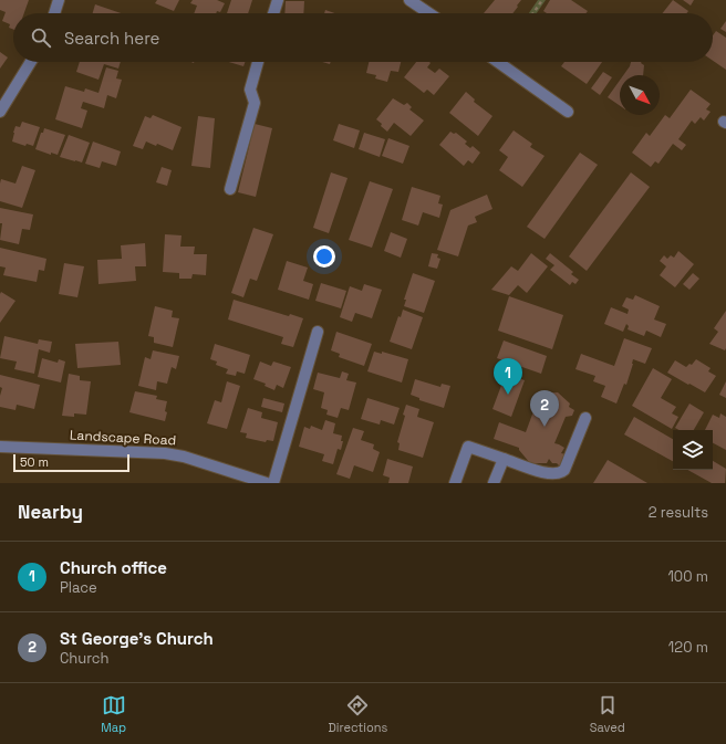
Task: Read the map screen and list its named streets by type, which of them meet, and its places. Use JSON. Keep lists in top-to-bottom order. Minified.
{"streets":{"street":["Landscape Road"]},"scale_bar":"50 m","north":"bottom right","page":{"search":"Search here","pins":["1","2"],"scale":"50 m","heading":["Nearby","2 results"],"list":[{"mark":"1","name":"Church office","note":"Place","value":"100 m"},{"mark":"2","name":"St George's Church","note":"Church","value":"120 m"}],"nav":["Map","Directions","Saved"]}}
